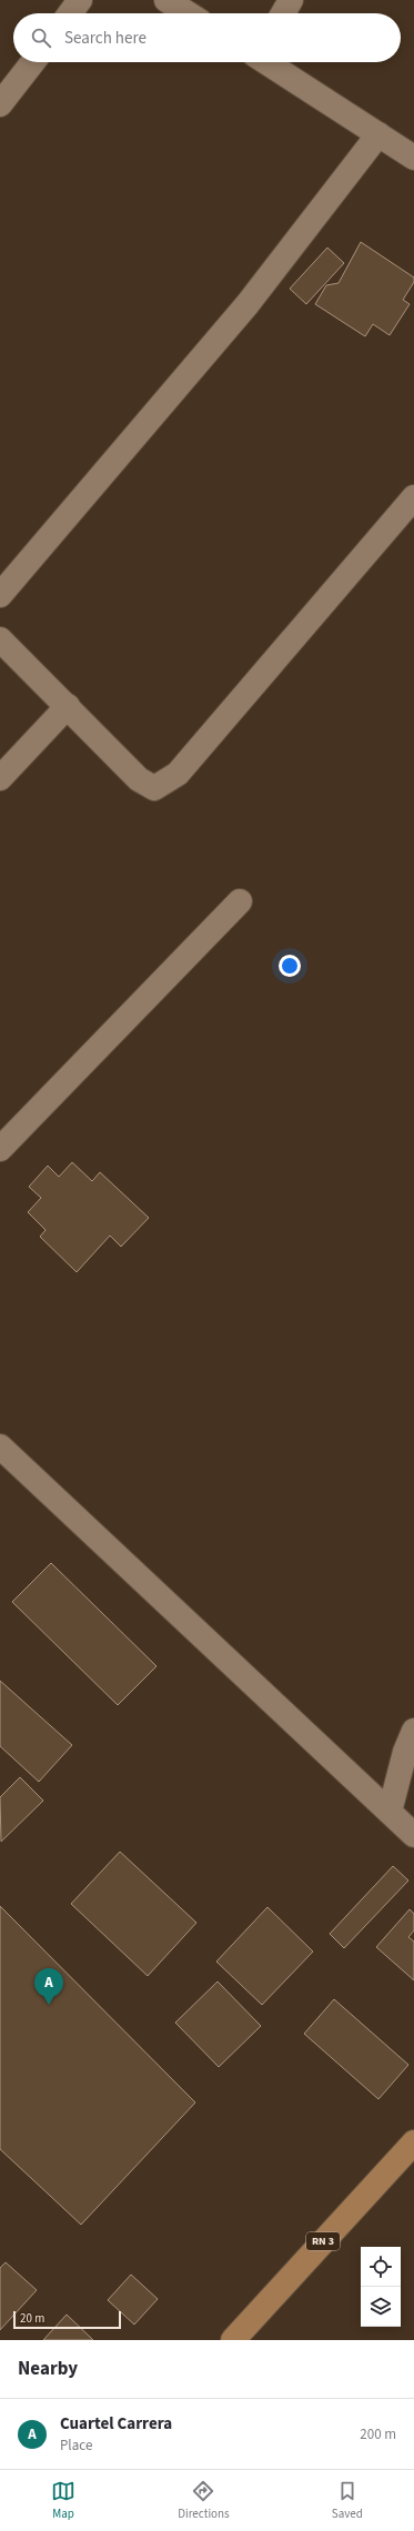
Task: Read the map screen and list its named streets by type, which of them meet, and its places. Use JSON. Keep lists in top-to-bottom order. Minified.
{"streets":{"main road":["RN 3"]},"scale_bar":"20 m","page":{"search":"Search here","pins":"A","scale":"20 m","heading":"Nearby","list":[{"mark":"A","name":"Cuartel Carrera","note":"Place","value":"200 m"}],"nav":["Map","Directions","Saved"]}}
